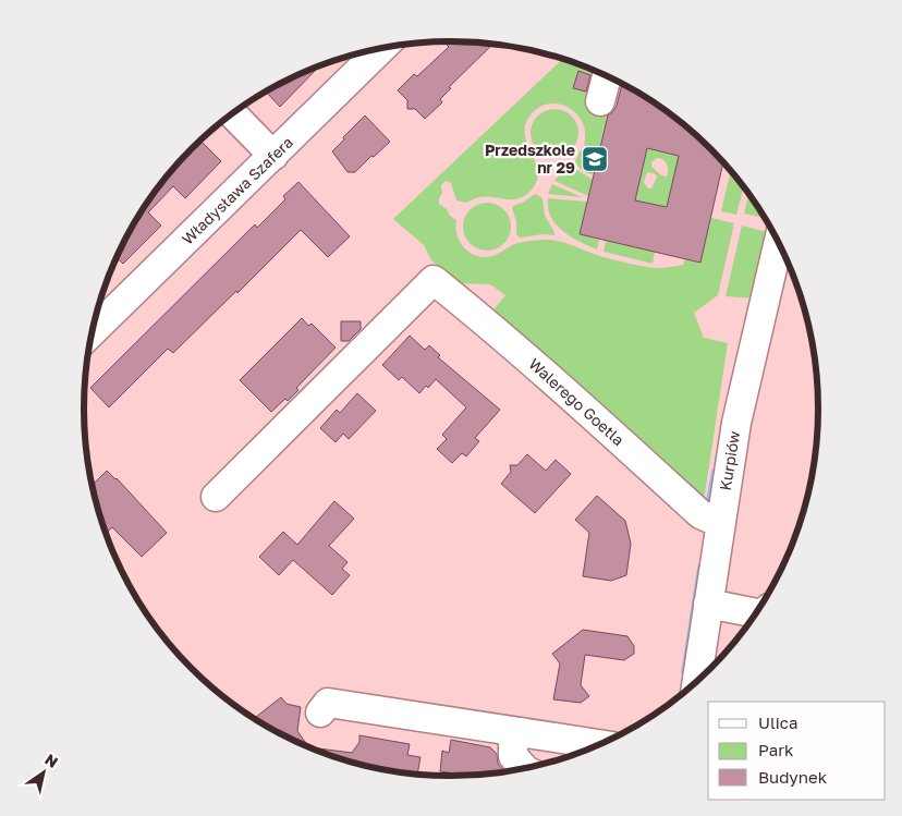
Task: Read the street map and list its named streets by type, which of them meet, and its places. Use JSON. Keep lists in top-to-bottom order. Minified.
{"streets":{"street":["Władysława Szafera","Walerego Goetla","Kurpiów"]},"crossings":[["Walerego Goetla","Kurpiów"]],"places":{"school or university":["Przedszkole nr 29"]},"legend":["Ulica","Park","Budynek"],"north":"top right"}
